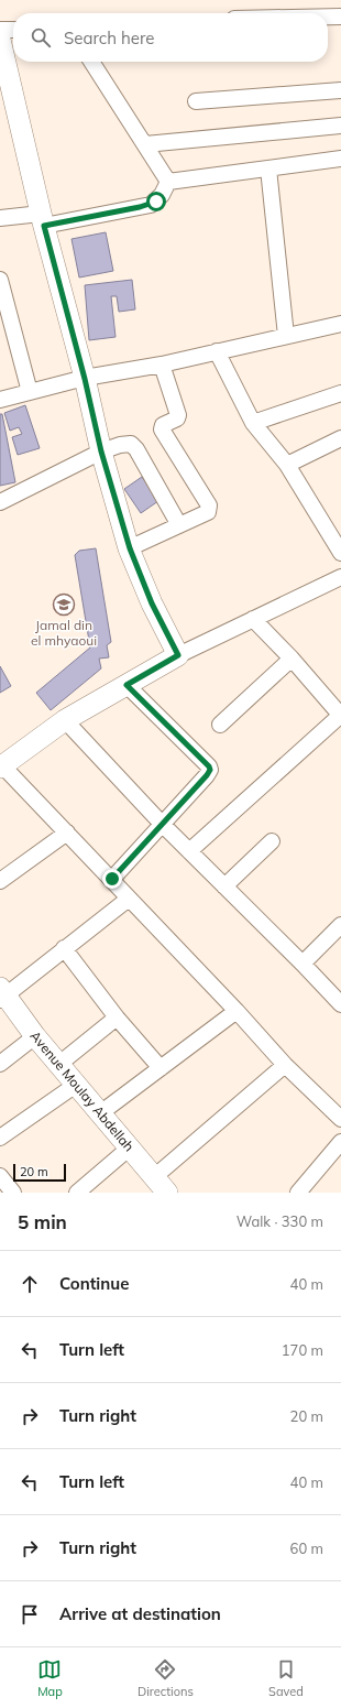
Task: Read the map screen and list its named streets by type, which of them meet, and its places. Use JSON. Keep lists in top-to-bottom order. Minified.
{"streets":{"street":["Avenue Moulay Abdellah"]},"places":{"school or university":["Jamal din el mhyaoui"]},"scale_bar":"20 m","page":{"search":"Search here","scale":"20 m","heading":["5 min","Walk · 330 m"],"list":[["Continue","40 m"],["Turn left","170 m"],["Turn right","20 m"],["Turn left","40 m"],["Turn right","60 m"],"Arrive at destination"],"nav":["Map","Directions","Saved"]}}
